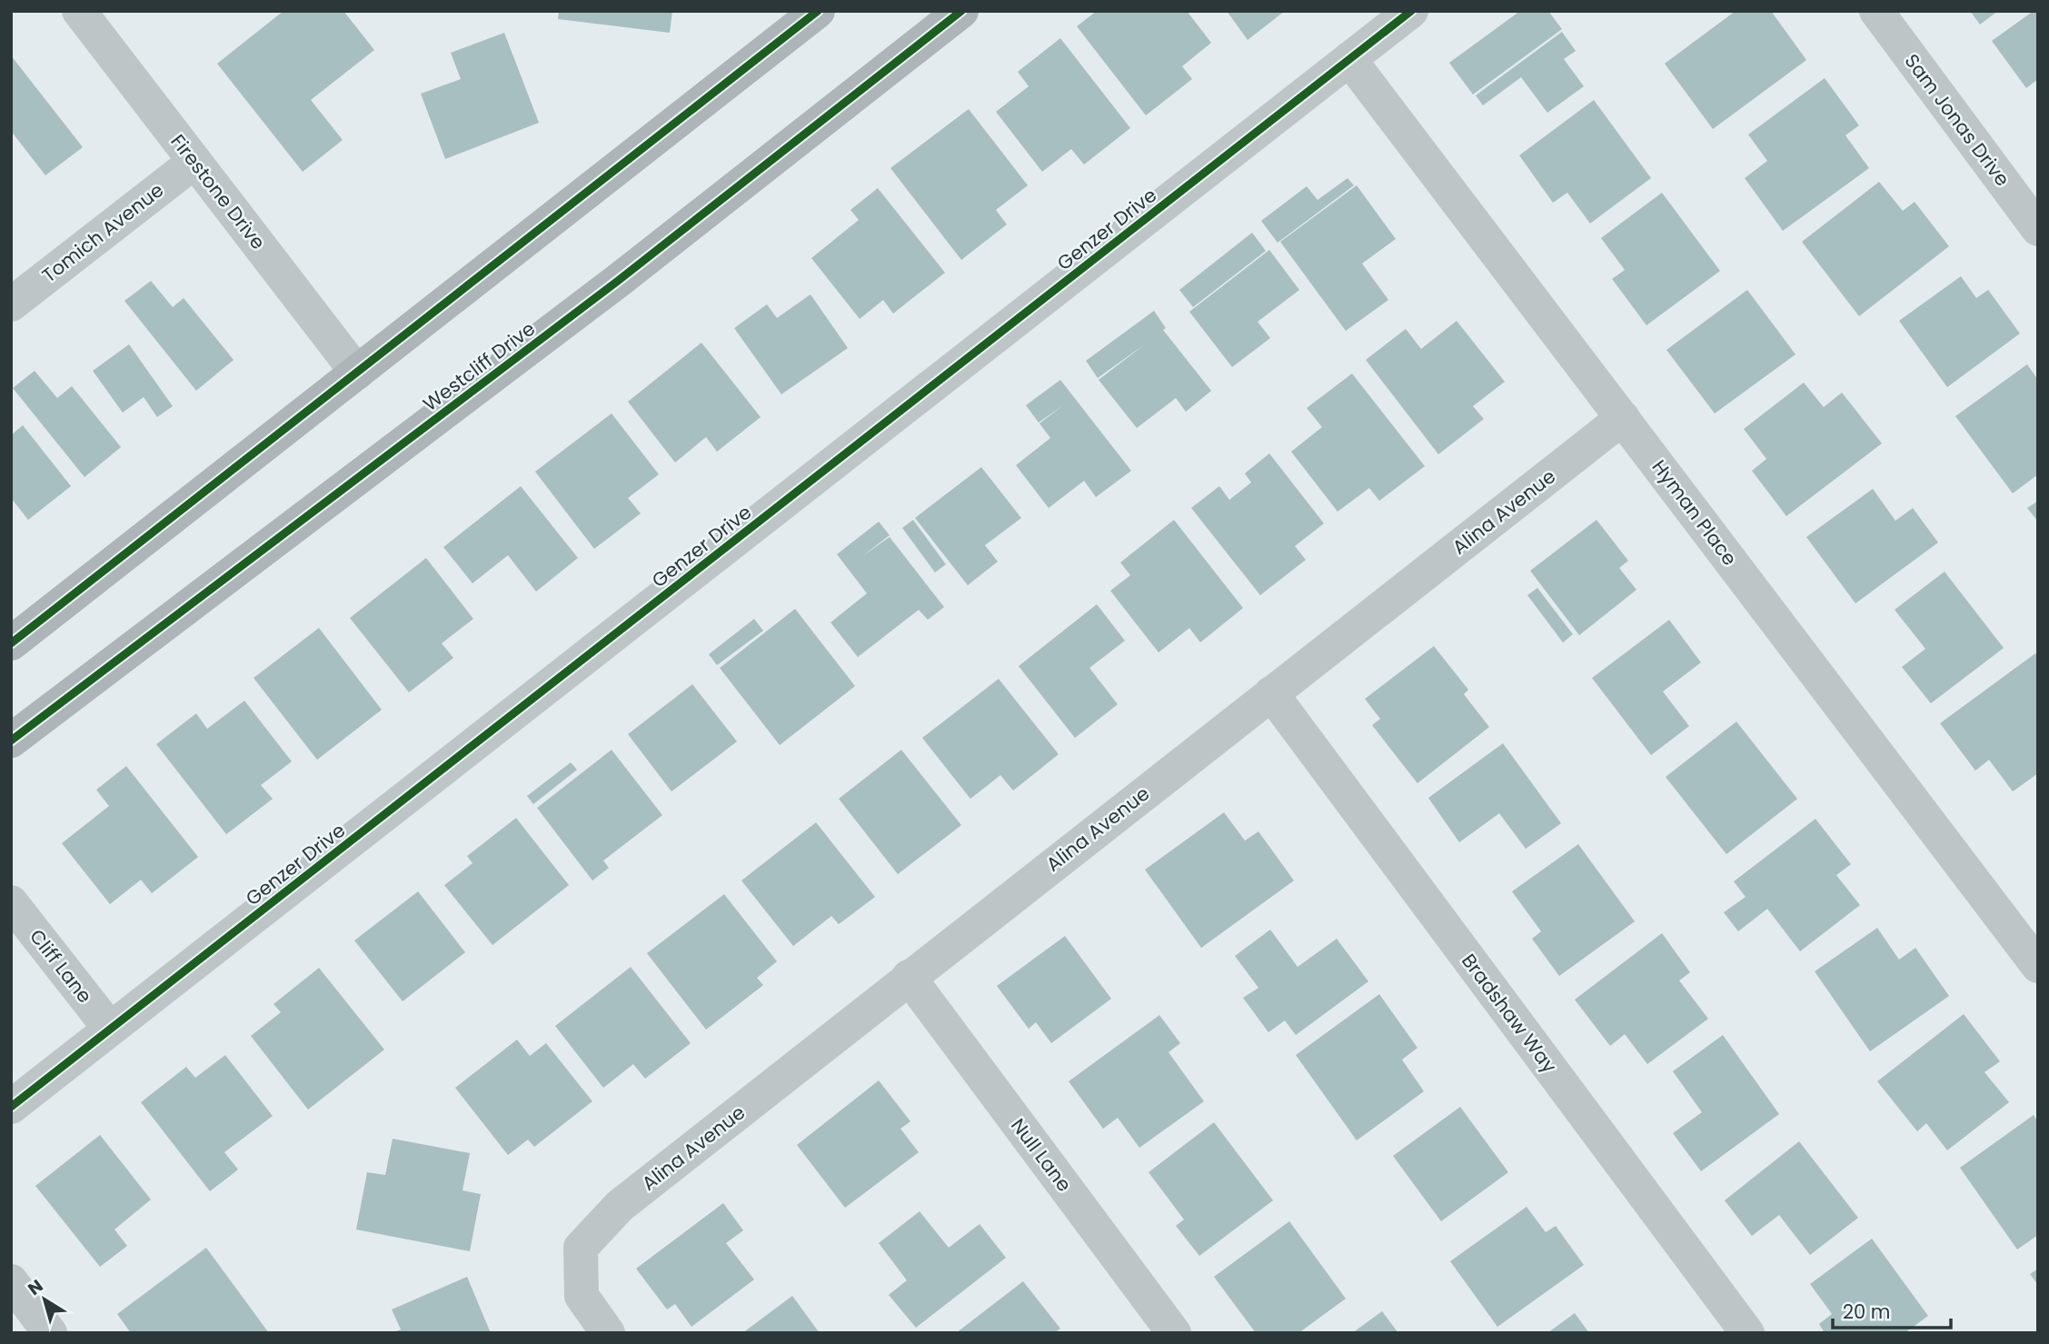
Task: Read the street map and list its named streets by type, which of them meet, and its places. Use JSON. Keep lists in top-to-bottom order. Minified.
{"streets":{"main road":["Westcliff Drive"],"street":["Sam Jonas Drive","Firestone Drive","Genzer Drive","Tomich Avenue","Alina Avenue","Hyman Place","Cliff Lane","Bradshaw Way","Null Lane"]},"crossings":[["Firestone Drive","Tomich Avenue"],["Genzer Drive","Hyman Place"],["Genzer Drive","Cliff Lane"],["Alina Avenue","Hyman Place"],["Alina Avenue","Bradshaw Way"],["Alina Avenue","Null Lane"]],"scale_bar":"20 m","north":"top left"}
